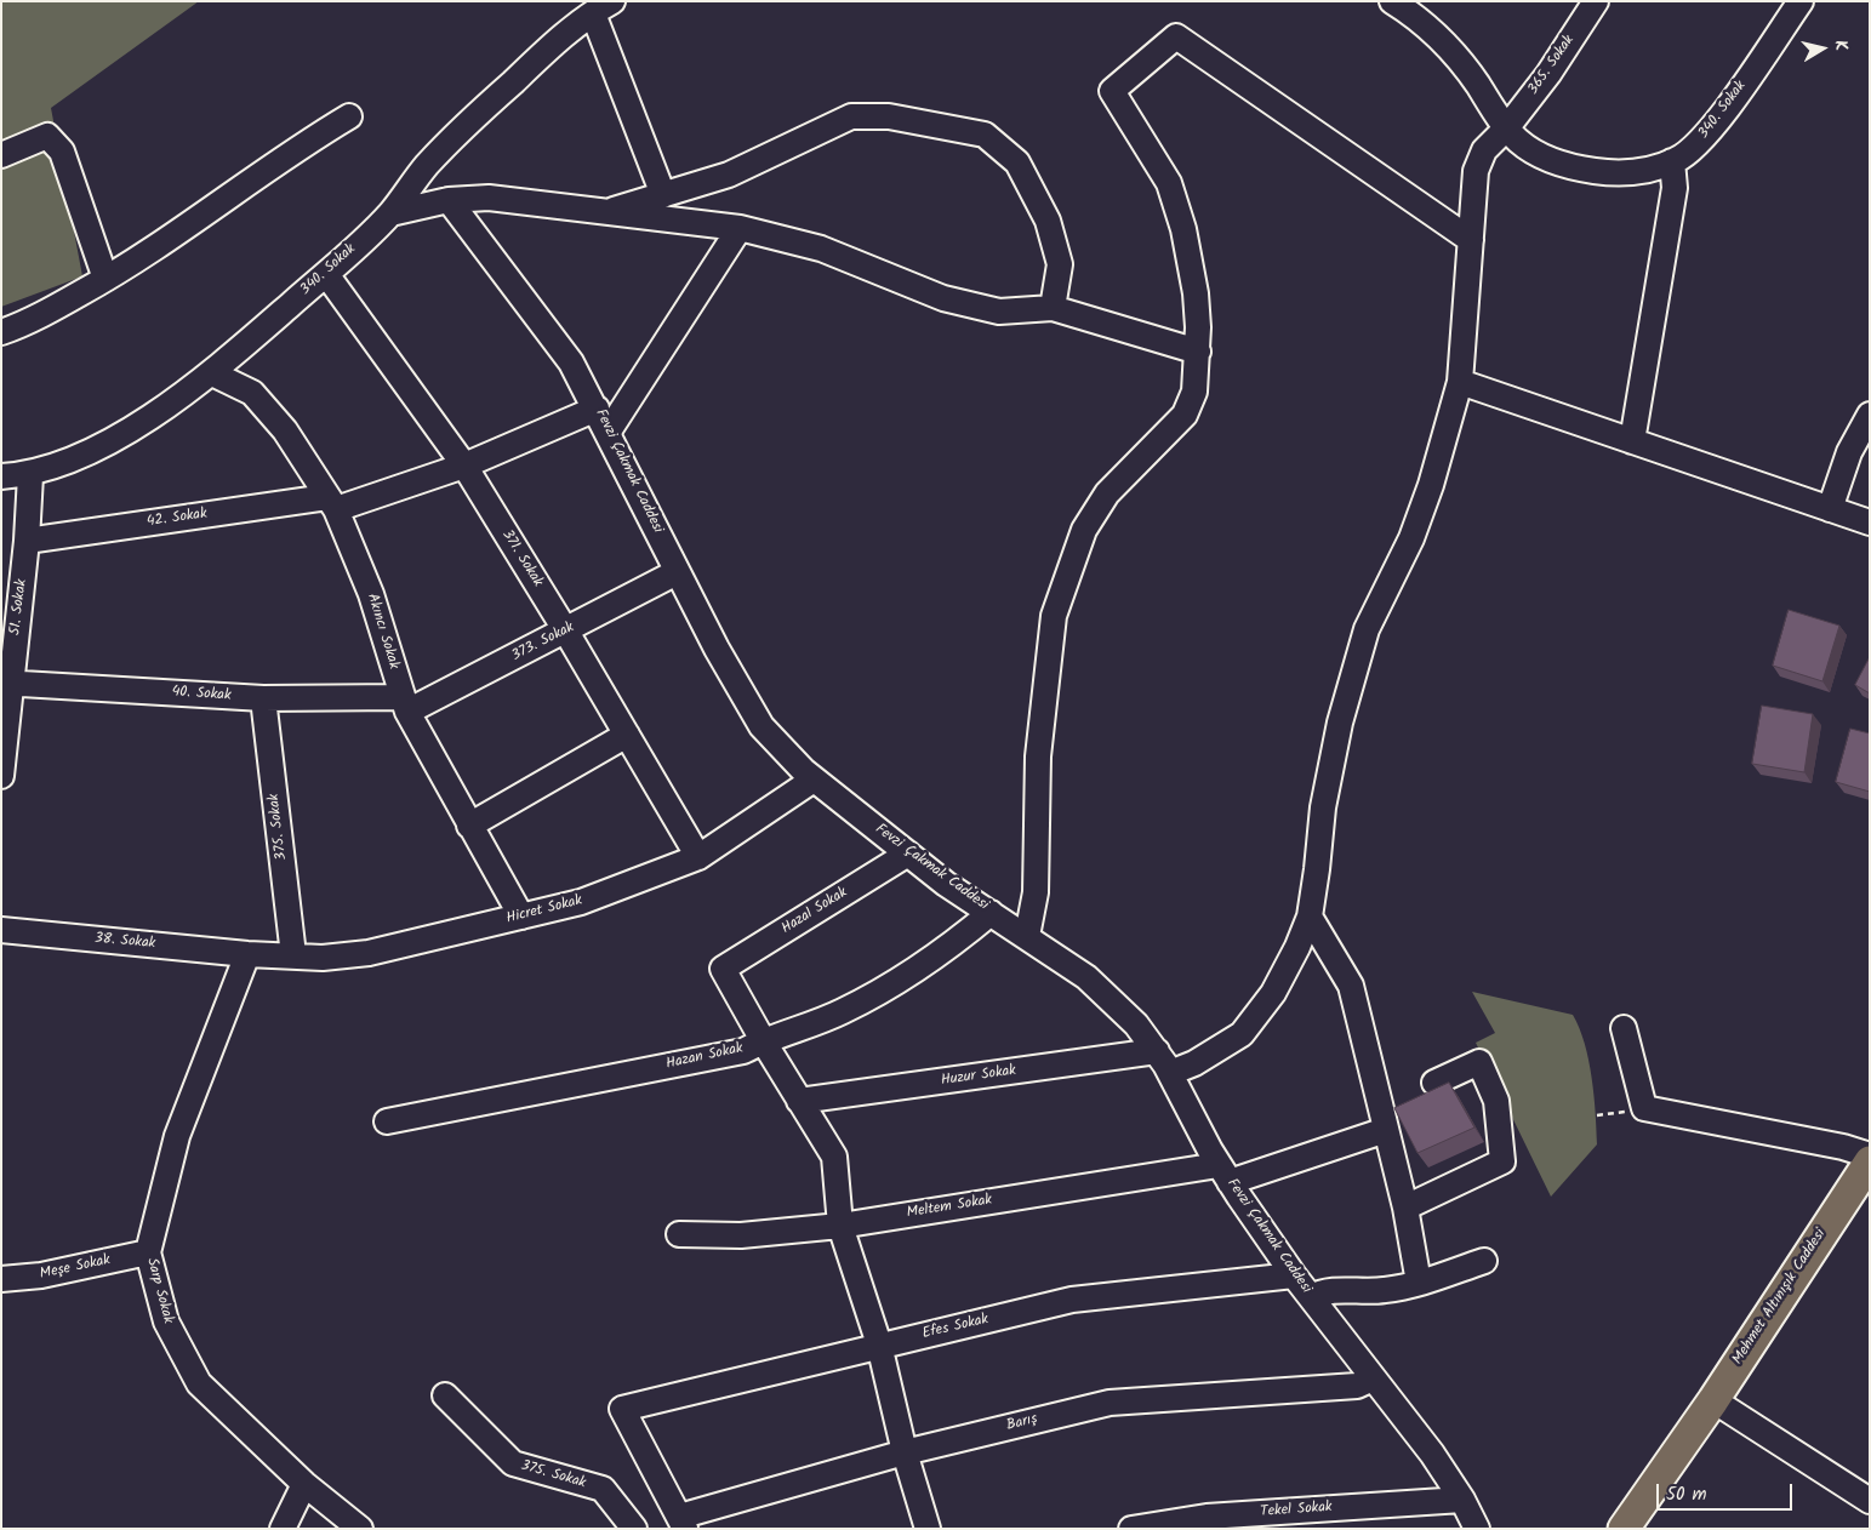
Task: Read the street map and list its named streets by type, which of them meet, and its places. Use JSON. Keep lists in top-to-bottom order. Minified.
{"streets":{"main road":["Mehmet Altınışık Caddesi"],"street":["365. Sokak","340. Sokak","Fevzi Çakmak Caddesi","42. Sokak","371. Sokak","51. Sokak","Akıncı Sokak","373. Sokak","40. Sokak","375. Sokak","Hicret Sokak","Hazal Sokak","38. Sokak","Hazan Sokak","Huzur Sokak","Meltem Sokak","Meşe Sokak","Sarp Sokak","Efes Sokak","Barış","Tekel Sokak"]},"crossings":[["365. Sokak","340. Sokak"],["365. Sokak","Fevzi Çakmak Caddesi"],["340. Sokak","371. Sokak"],["340. Sokak","51. Sokak"],["340. Sokak","Akıncı Sokak"],["Fevzi Çakmak Caddesi","42. Sokak"],["Fevzi Çakmak Caddesi","373. Sokak"],["Fevzi Çakmak Caddesi","Hicret Sokak"],["Fevzi Çakmak Caddesi","Hazal Sokak"],["Fevzi Çakmak Caddesi","Hazan Sokak"],["Fevzi Çakmak Caddesi","Huzur Sokak"],["Fevzi Çakmak Caddesi","Meltem Sokak"],["Fevzi Çakmak Caddesi","Efes Sokak"],["Fevzi Çakmak Caddesi","Barış"],["Fevzi Çakmak Caddesi","Tekel Sokak"],["42. Sokak","371. Sokak"],["42. Sokak","51. Sokak"],["42. Sokak","Akıncı Sokak"],["371. Sokak","373. Sokak"],["371. Sokak","Hicret Sokak"],["51. Sokak","40. Sokak"],["Akıncı Sokak","373. Sokak"],["Akıncı Sokak","40. Sokak"],["Akıncı Sokak","Hicret Sokak"],["373. Sokak","40. Sokak"],["40. Sokak","375. Sokak"],["375. Sokak","Hicret Sokak"],["Hicret Sokak","38. Sokak"],["Hicret Sokak","Sarp Sokak"],["Hazal Sokak","Hazan Sokak"],["38. Sokak","Sarp Sokak"],["Meşe Sokak","Sarp Sokak"],["Efes Sokak","Barış"]],"scale_bar":"50 m","north":"right"}
